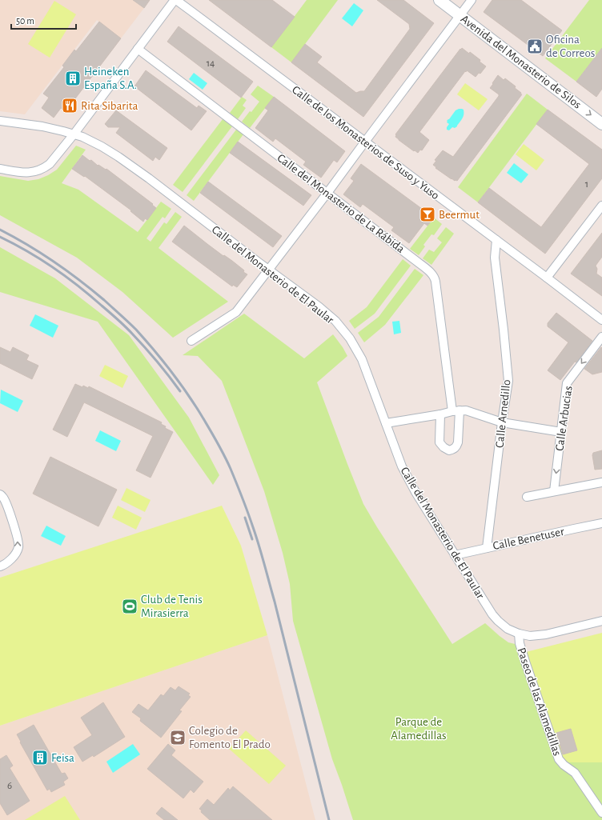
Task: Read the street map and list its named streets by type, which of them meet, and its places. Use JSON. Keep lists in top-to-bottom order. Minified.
{"streets":{"street":["Avenida del Monasterio de Silos","Calle de los Monasterios de Suso y Yuso","Calle del Monasterio de La Rábida","Calle del Monasterio de El Paular","Calle Arnedillo","Calle Arbucias","Calle Benetuser","Paseo de las Alamedillas"]},"crossings":[["Calle de los Monasterios de Suso y Yuso","Calle Arnedillo"],["Calle del Monasterio de El Paular","Calle Benetuser"],["Calle del Monasterio de El Paular","Paseo de las Alamedillas"],["Calle Arnedillo","Calle Benetuser"]],"one_way":["Avenida del Monasterio de Silos","Calle Arbucias"],"parks":["Parque de Alamedillas"],"places":{"public building":["Oficina de Correos"],"building":["Heineken España S.A.","Feisa"],"restaurant":["Rita Sibarita"],"bar":["Beermut"],"sports":["Club de Tenis Mirasierra"],"school or university":["Colegio de Fomento El Prado"]},"house_numbers":["14","1","6"],"scale_bar":"50 m"}
